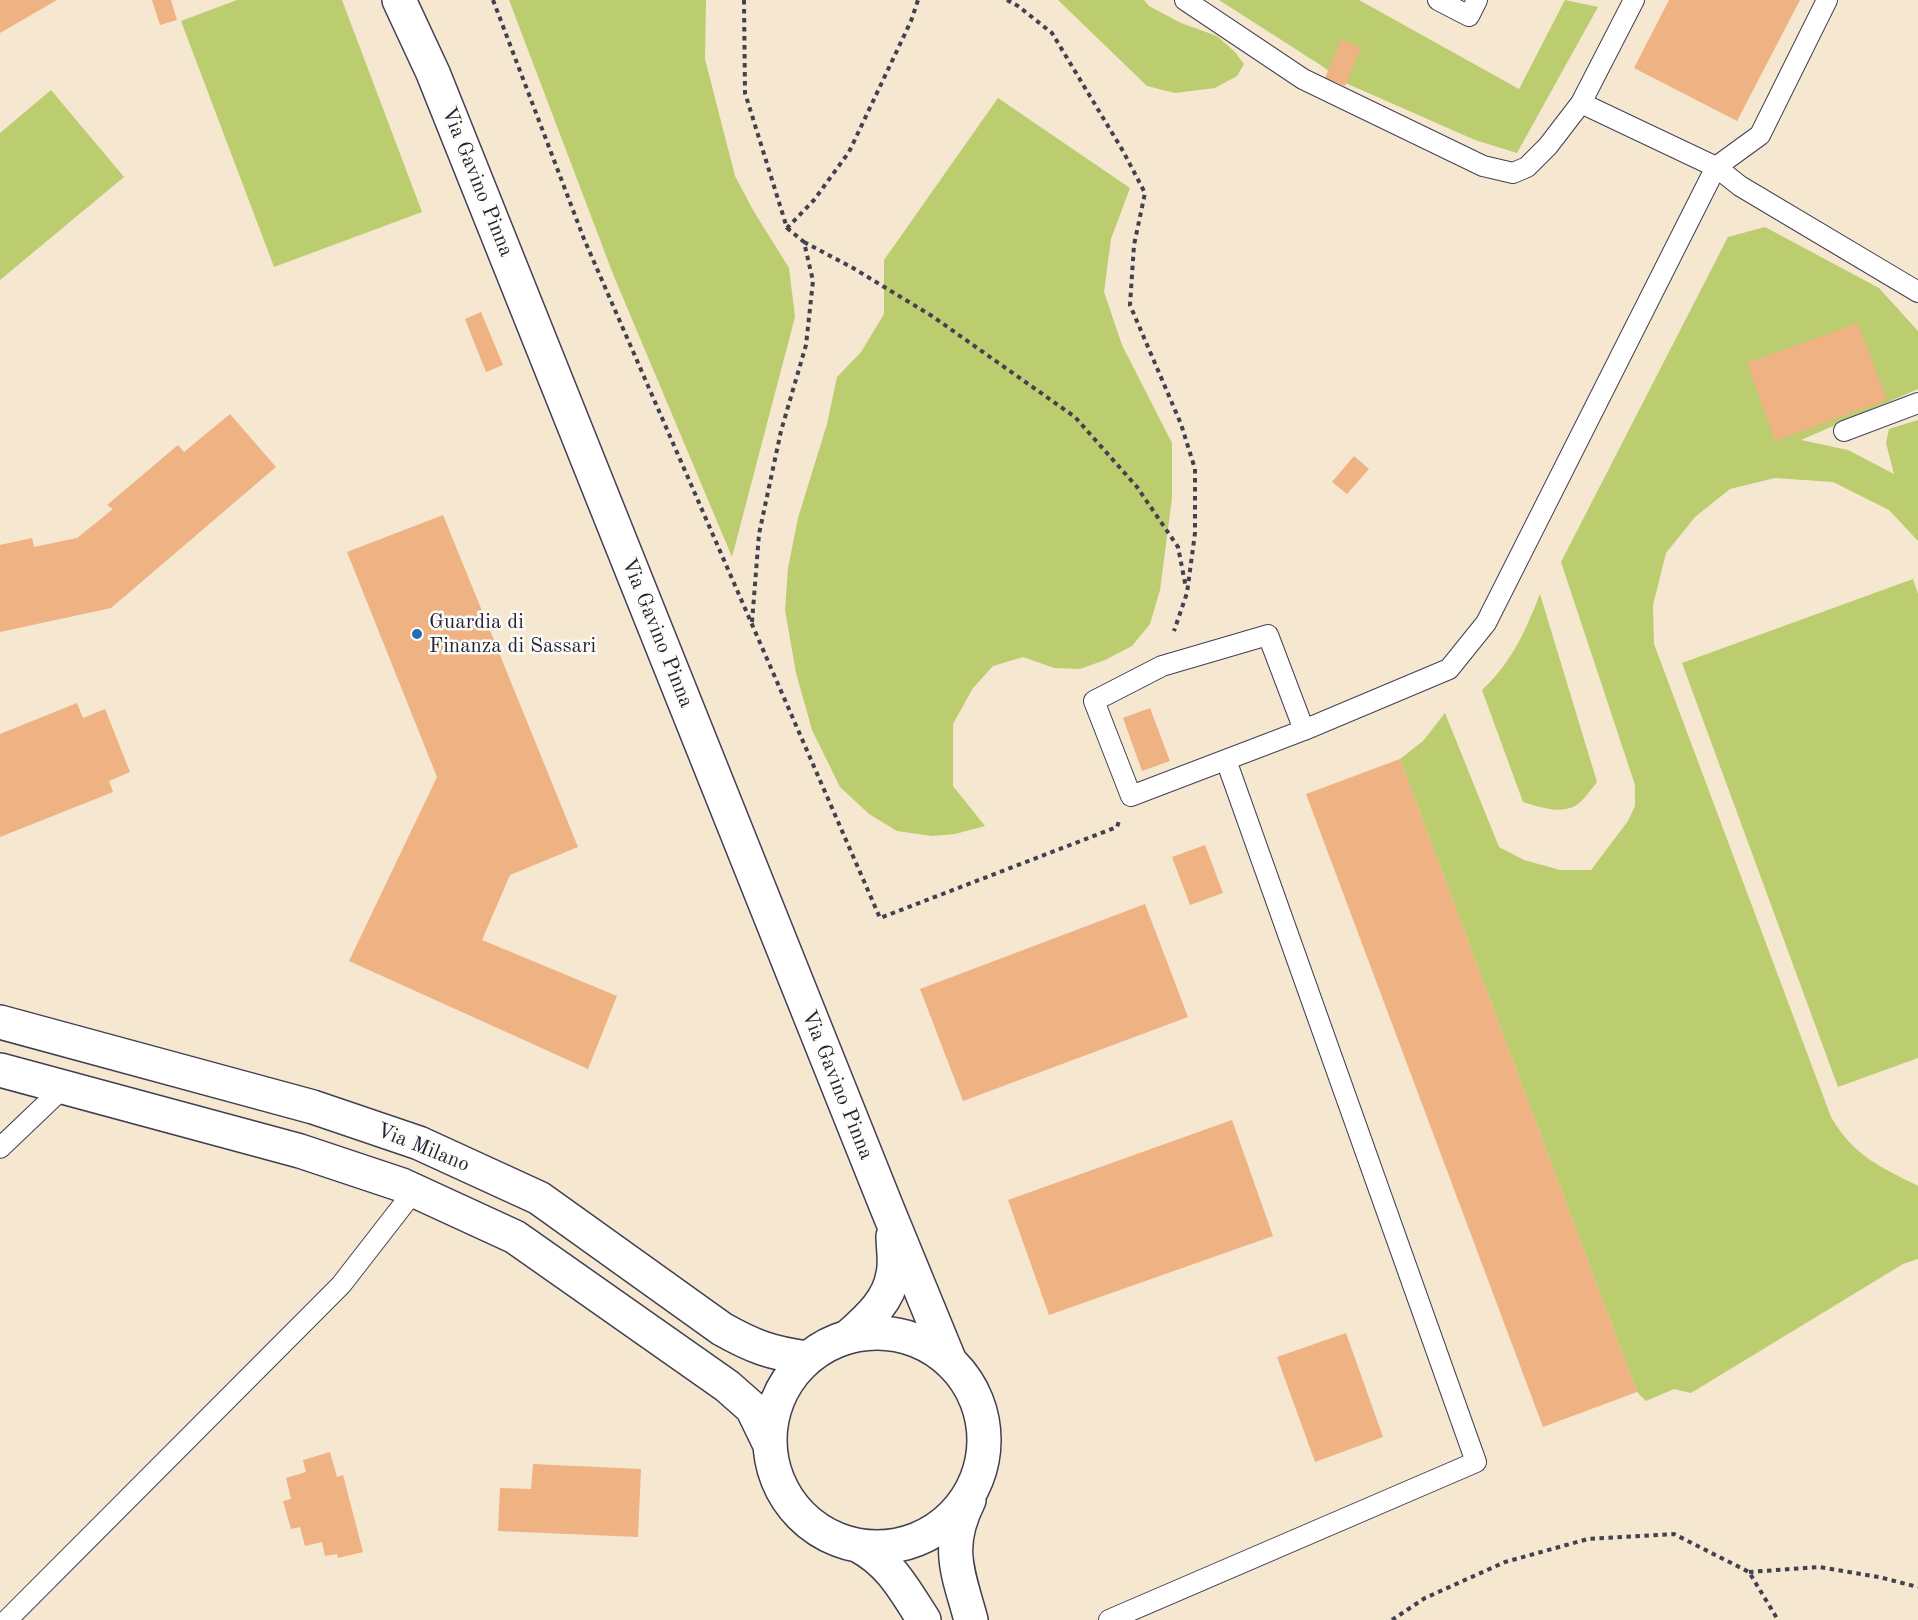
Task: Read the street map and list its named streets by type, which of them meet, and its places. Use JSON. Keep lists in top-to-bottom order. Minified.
{"streets":{"main road":["Via Gavino Pinna","Via Milano"]},"places":["Guardia di Finanza di Sassari"]}
